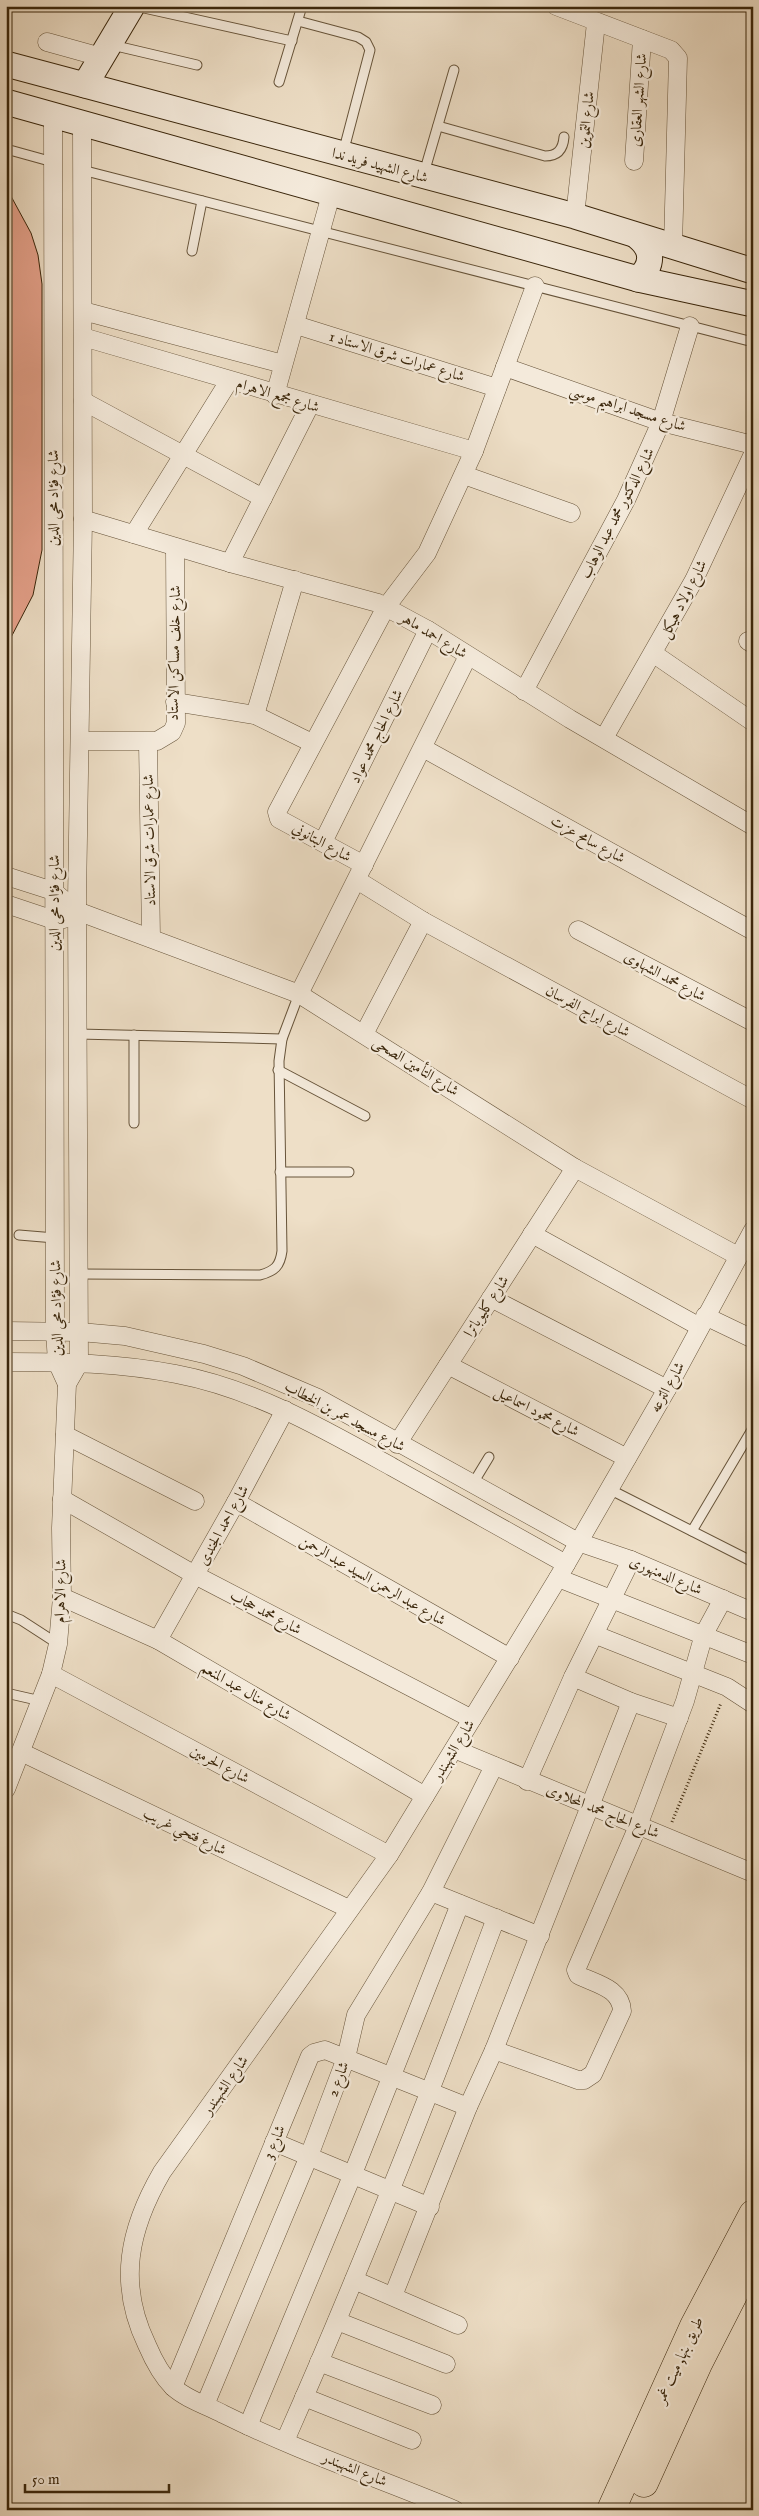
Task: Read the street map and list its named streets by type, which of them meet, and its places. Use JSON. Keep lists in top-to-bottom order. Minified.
{"streets":{"highway":["طريق بنها, ميت غمر"],"main road":["شارع الشهيد فريد ندا"],"street":["شارع الشهر العقارى","شارع التموين","شارع عمارات شرق الاستاد 1","شارع مجمع الاهرام","شارع مسجد ابراهيم موسي","شارع فؤاد محى الدين","شارع الدكتور محمد عبد الوهاب","شارع اولاد هيكل","شارع احمد ماهر","شارع خلف مساكن الاستاد","شارع الحاج محمد عواد","شارع سامح عزت","شارع عمارات شرق الاستاد","شارع البتانوني","شارع محمد الشهاوى","شارع ابراج الفرسان","شارع التأمين الصحى","شارع كليوباترا","شارع الترعه","شارع محمود اسماعيل","شارع مسجد عمر بن الخطاب","شارع احمد الجندى","شارع الدمنهورى","شارع عبد الرحمن السيد عبد الرحمن","شارع الاهرام","شارع محمد حجاب","شارع منال عبد المنعم","شارع الشهبندر","شارع الحرمين","شارع الحاج محمد المحلاوى","شارع فتحي غريب","شارع 2","شارع 3"]},"crossings":[["شارع التموين","شارع الشهيد فريد ندا"],["شارع مجمع الاهرام","شارع فؤاد محى الدين"],["شارع مسجد ابراهيم موسي","شارع الدكتور محمد عبد الوهاب"],["شارع فؤاد محى الدين","شارع احمد ماهر"],["شارع فؤاد محى الدين","شارع التأمين الصحى"],["شارع فؤاد محى الدين","شارع مسجد عمر بن الخطاب"],["شارع فؤاد محى الدين","شارع الاهرام"],["شارع الدكتور محمد عبد الوهاب","شارع احمد ماهر"],["شارع اولاد هيكل","شارع احمد ماهر"],["شارع احمد ماهر","شارع خلف مساكن الاستاد"],["شارع احمد ماهر","شارع الحاج محمد عواد"],["شارع خلف مساكن الاستاد","شارع عمارات شرق الاستاد"],["شارع الحاج محمد عواد","شارع البتانوني"],["شارع عمارات شرق الاستاد","شارع التأمين الصحى"],["شارع البتانوني","شارع ابراج الفرسان"],["شارع التأمين الصحى","شارع كليوباترا"],["شارع التأمين الصحى","شارع الترعه"],["شارع كليوباترا","شارع محمود اسماعيل"],["شارع كليوباترا","شارع مسجد عمر بن الخطاب"],["شارع الترعه","شارع محمود اسماعيل"],["شارع الترعه","شارع مسجد عمر بن الخطاب"],["شارع الترعه","شارع الدمنهورى"],["شارع الترعه","شارع الشهبندر"],["شارع مسجد عمر بن الخطاب","شارع احمد الجندى"],["شارع مسجد عمر بن الخطاب","شارع الدمنهورى"],["شارع مسجد عمر بن الخطاب","شارع الشهبندر"],["شارع احمد الجندى","شارع عبد الرحمن السيد عبد الرحمن"],["شارع احمد الجندى","شارع محمد حجاب"],["شارع احمد الجندى","شارع منال عبد المنعم"],["شارع الدمنهورى","شارع الشهبندر"],["شارع عبد الرحمن السيد عبد الرحمن","شارع الشهبندر"],["شارع الاهرام","شارع محمد حجاب"],["شارع الاهرام","شارع منال عبد المنعم"],["شارع الاهرام","شارع الحرمين"],["شارع الاهرام","شارع فتحي غريب"],["شارع محمد حجاب","شارع الشهبندر"],["شارع منال عبد المنعم","شارع الشهبندر"],["شارع الشهبندر","شارع الحرمين"],["شارع الشهبندر","شارع الحاج محمد المحلاوى"],["شارع الشهبندر","شارع فتحي غريب"],["شارع الشهبندر","شارع 2"],["شارع الشهبندر","شارع 3"],["شارع الحاج محمد المحلاوى","شارع 2"],["شارع 2","شارع 3"]],"scale_bar":"50 m"}
